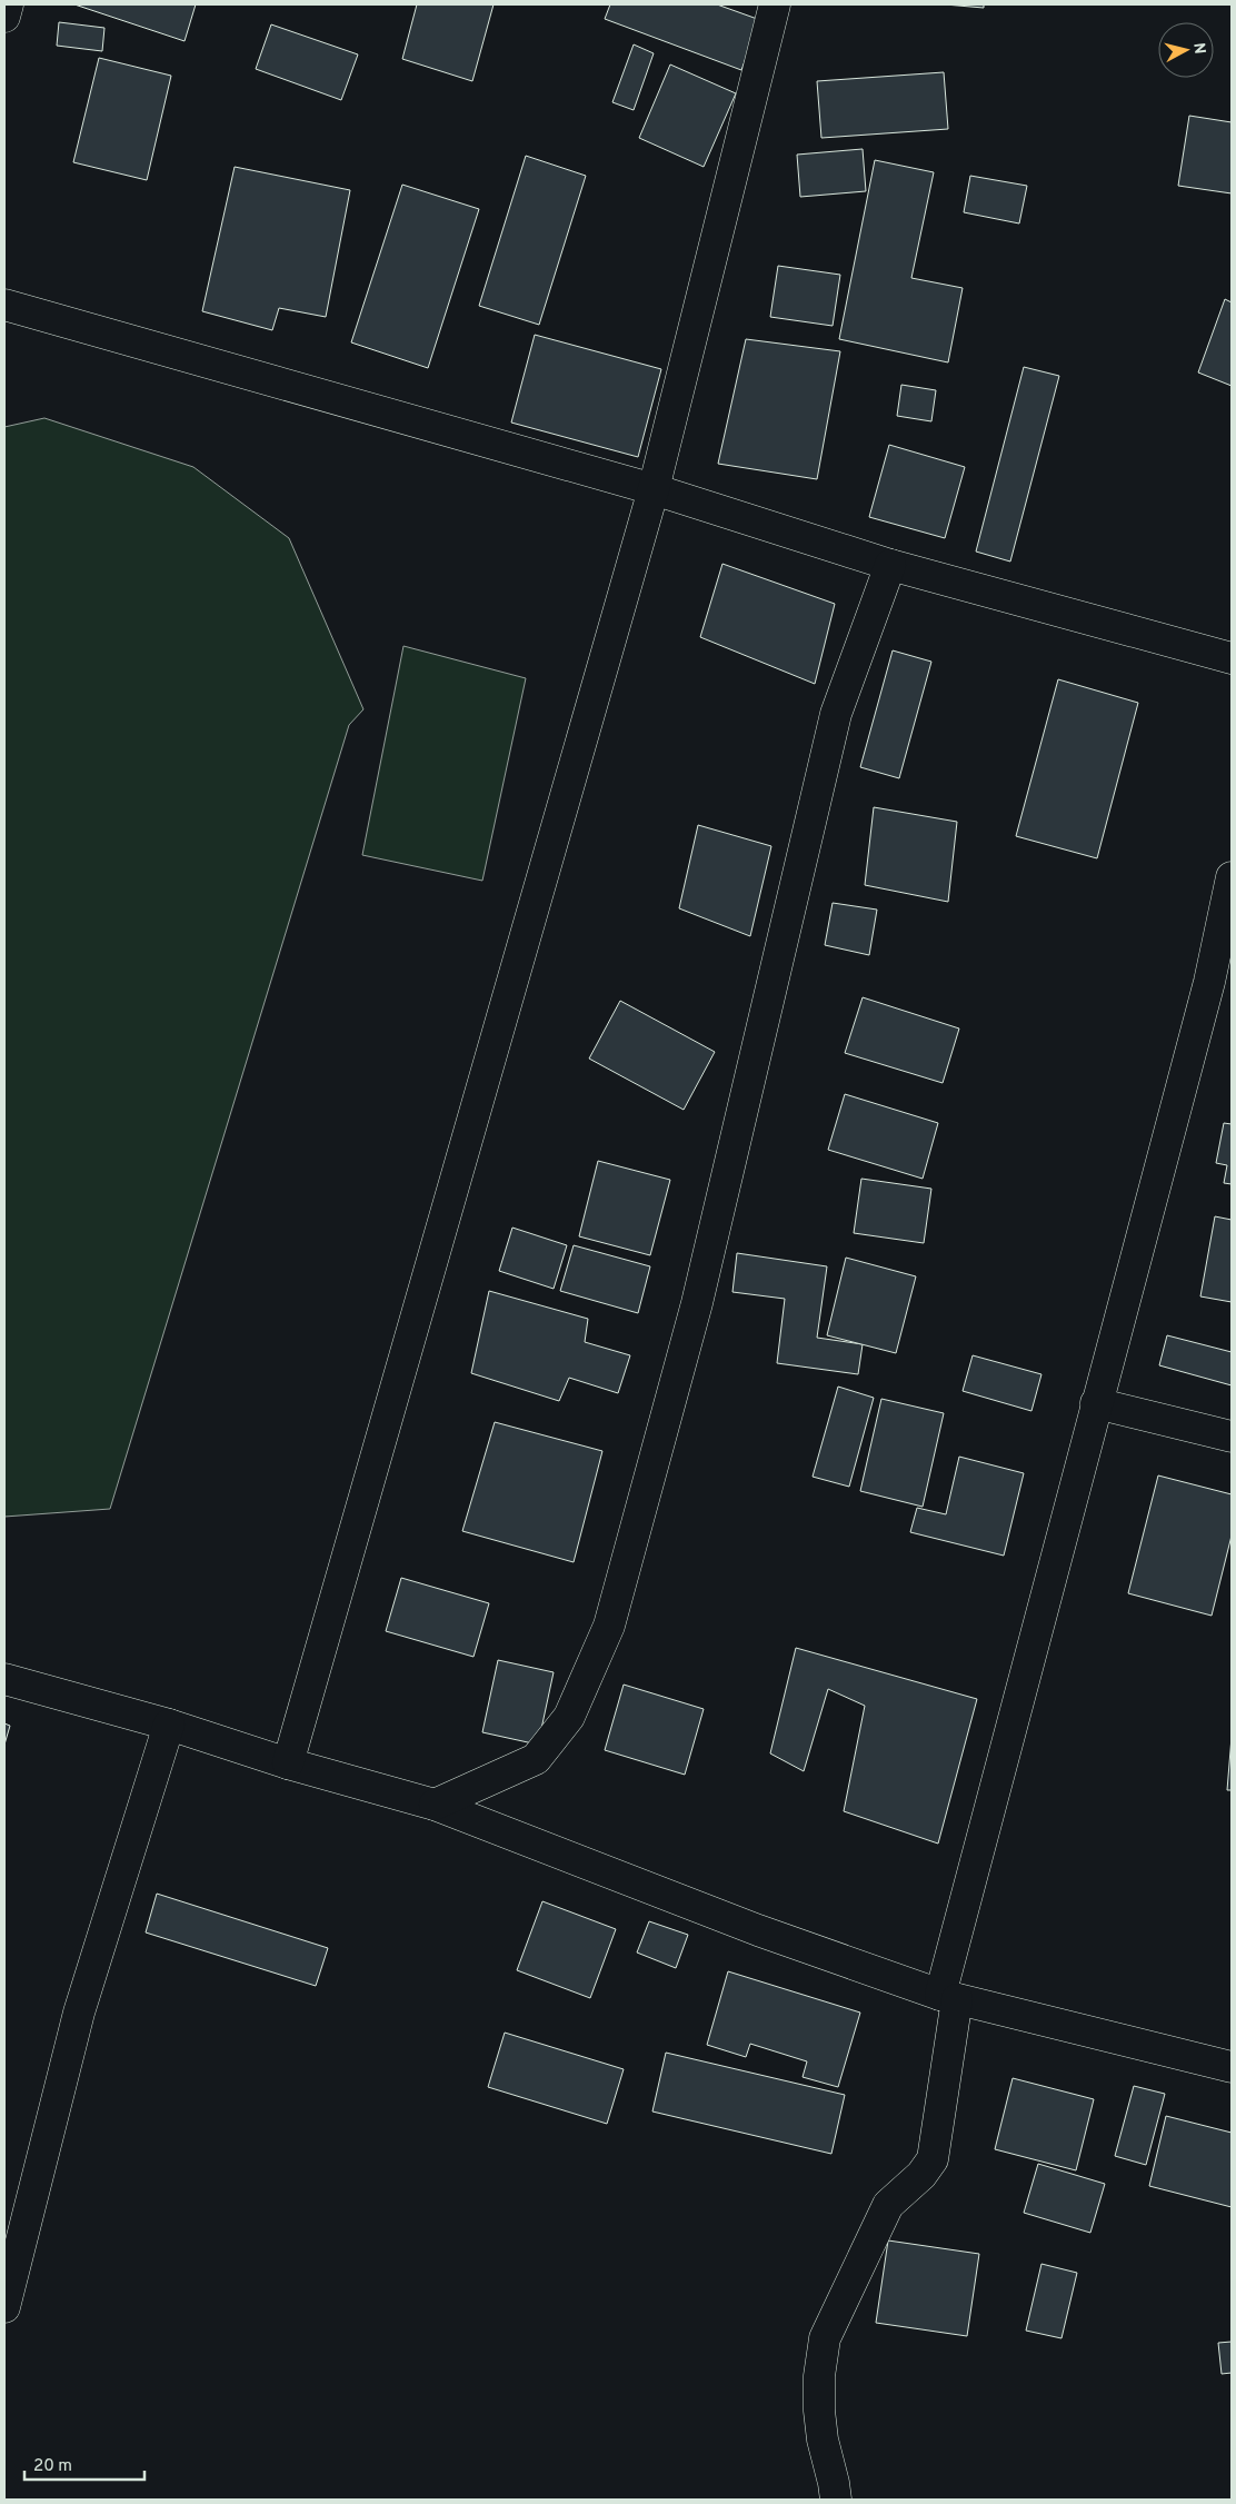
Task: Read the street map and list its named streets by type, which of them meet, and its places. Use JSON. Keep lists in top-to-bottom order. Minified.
{"scale_bar":"20 m","north":"right"}
